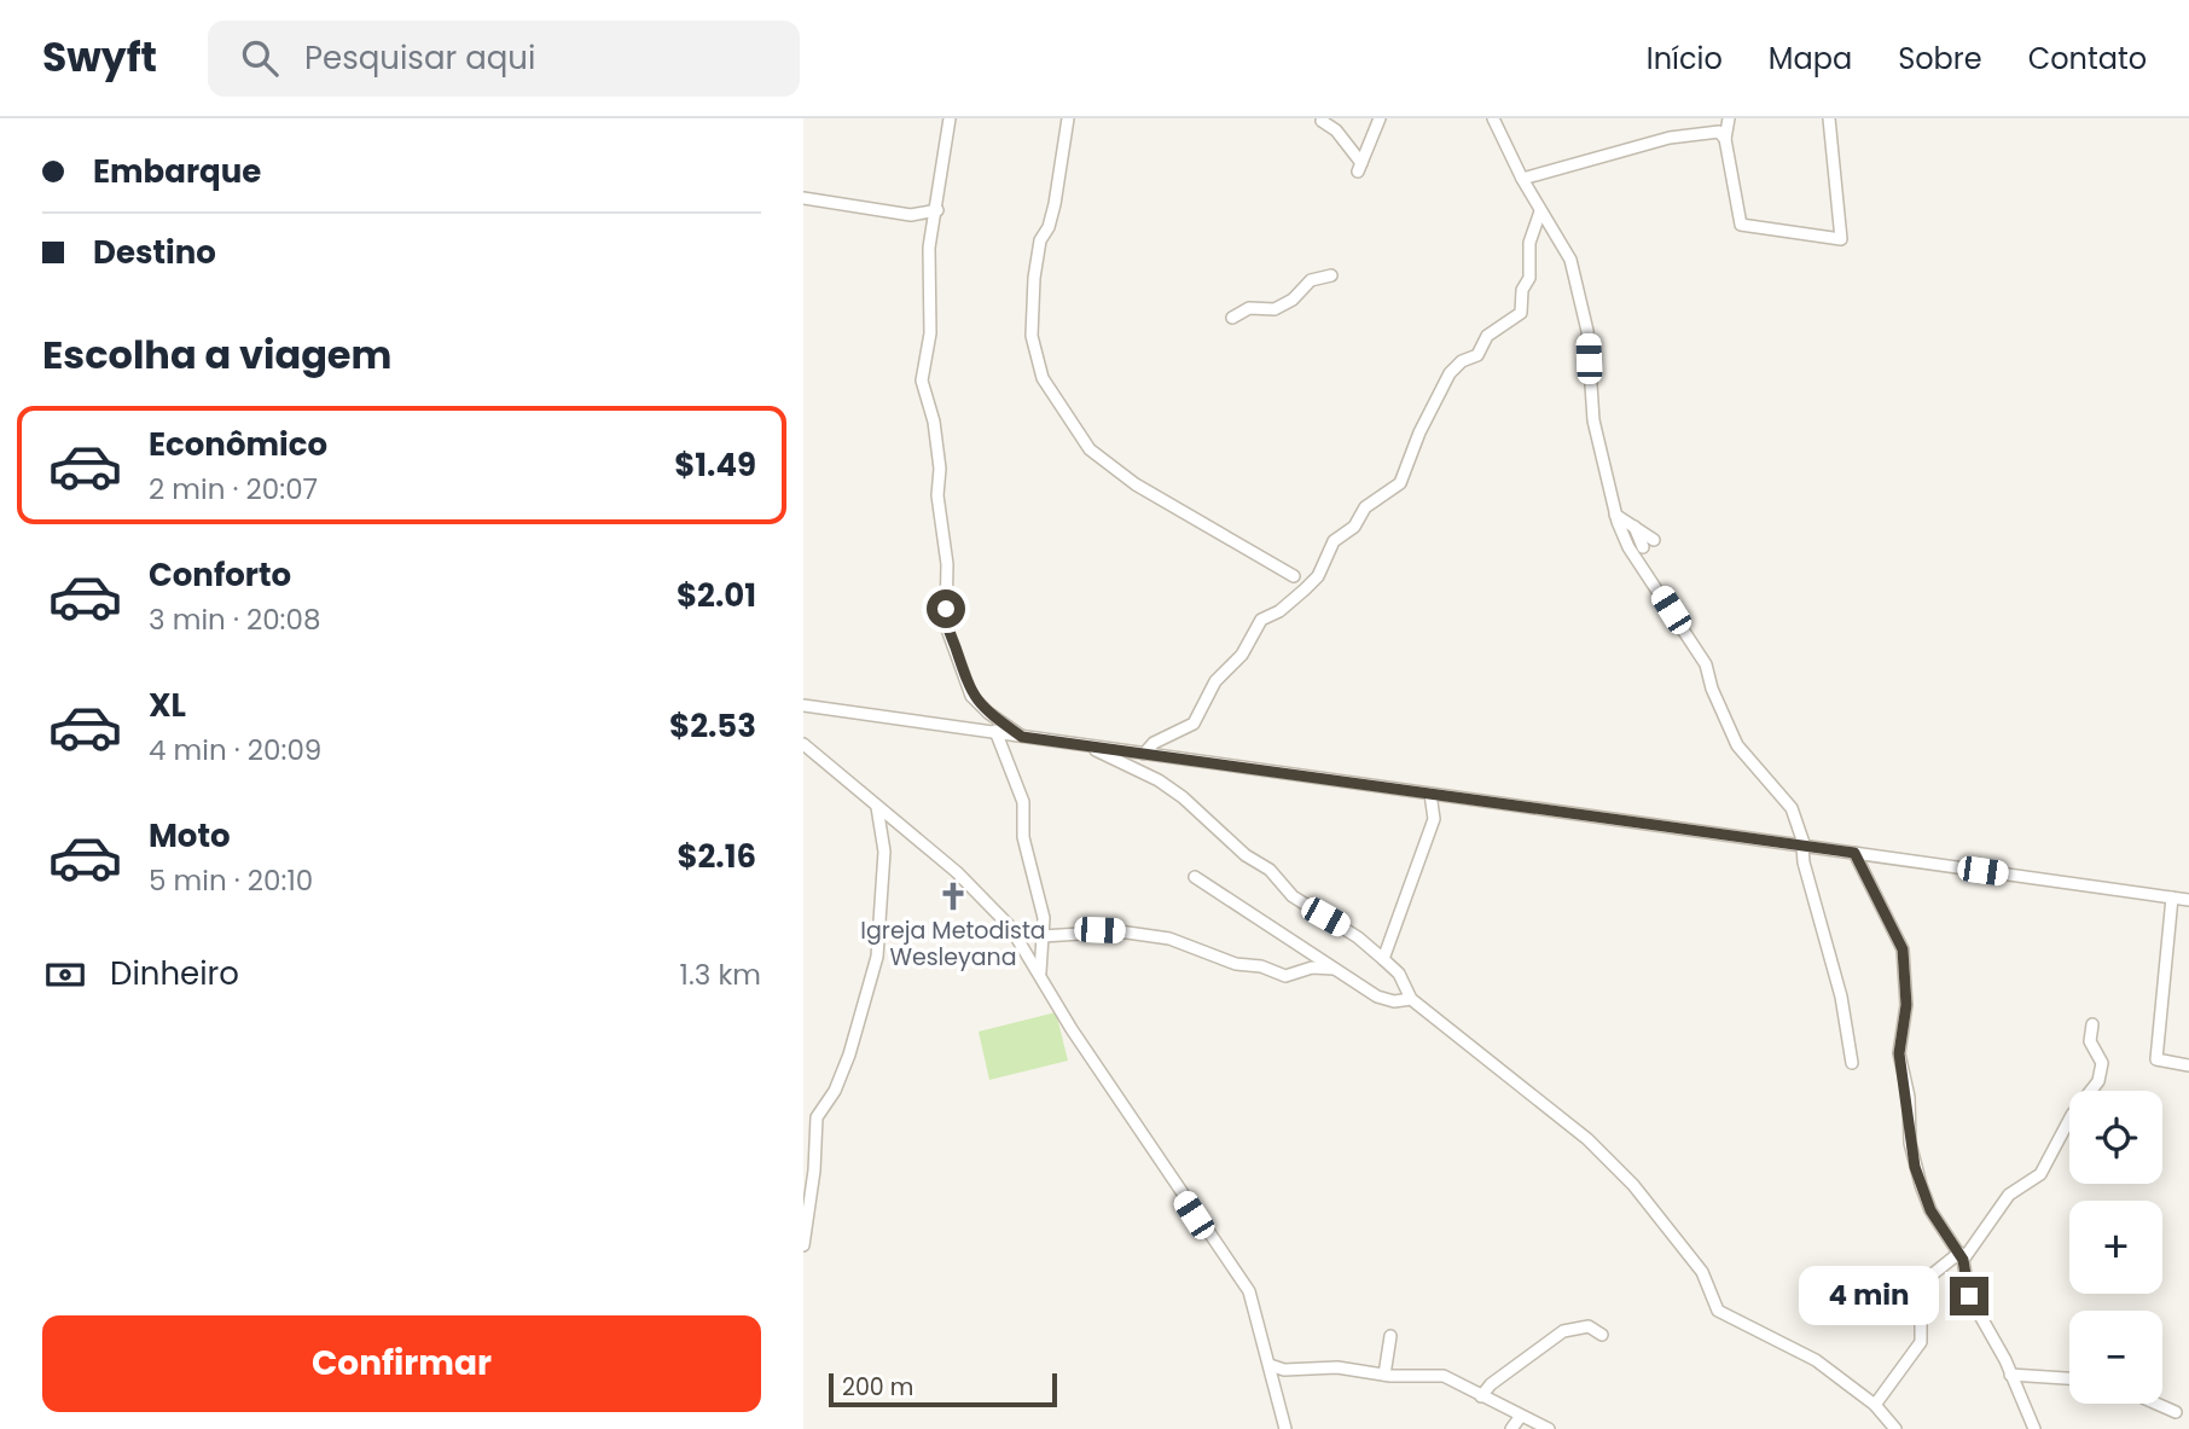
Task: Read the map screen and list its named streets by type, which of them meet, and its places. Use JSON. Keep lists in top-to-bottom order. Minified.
{"places":{"church":["Igreja Metodista Wesleyana"]},"scale_bar":"200 m","page":{"header":"Swyft","search":"Pesquisar aqui","nav":["Início","Mapa","Sobre","Contato"],"banner":["Embarque","Destino"],"heading":"Escolha a viagem","list":[{"name":"Econômico","note":"2 min · 20:07","value":"$1.49"},{"name":"Conforto","note":"3 min · 20:08","value":"$2.01"},{"name":"XL","note":"4 min · 20:09","value":"$2.53"},{"name":"Moto","note":"5 min · 20:10","value":"$2.16"}],"pay":["Dinheiro","1.3 km"],"map_buttons":["+","−"],"bubble":"4 min","buttons":"Confirmar","scale":"200 m"}}
